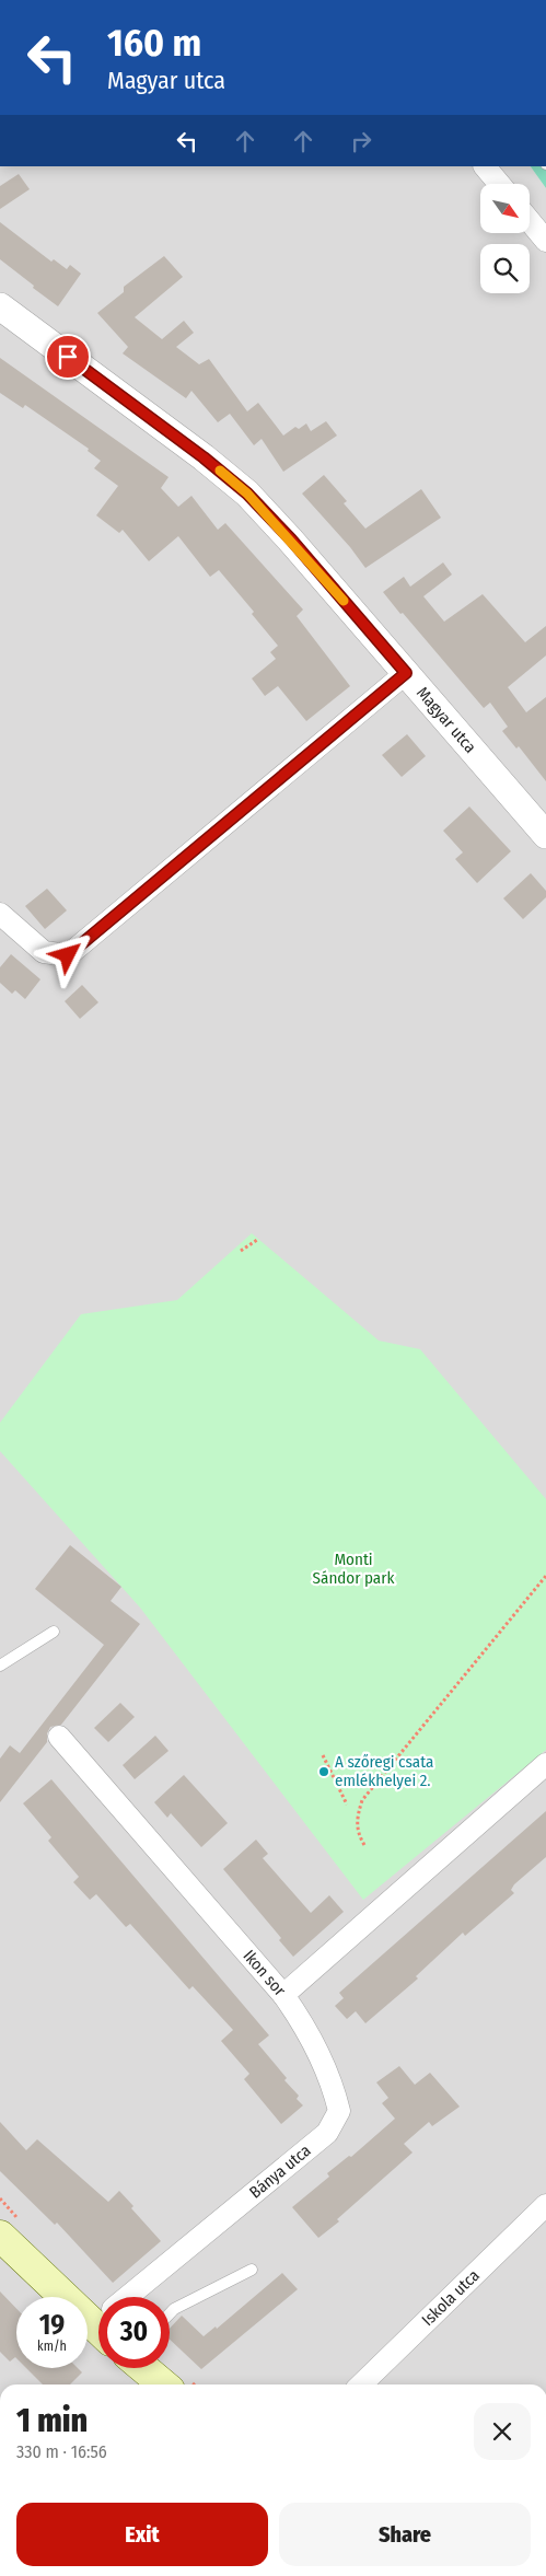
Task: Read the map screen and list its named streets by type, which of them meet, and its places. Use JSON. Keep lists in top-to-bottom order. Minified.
{"streets":{"street":["Magyar utca","Ikon sor","Bánya utca","Iskola utca"]},"crossings":[["Ikon sor","Bánya utca"]],"parks":["Monti Sándor park"],"places":["A szőregi csata emlékhelyei 2."],"north":"bottom right","page":{"turn":["160 m","Magyar utca"],"speed":"19 km/h","limit":"30","heading":["1 min","330 m · 16:56"],"buttons":["Exit","Share"]}}
